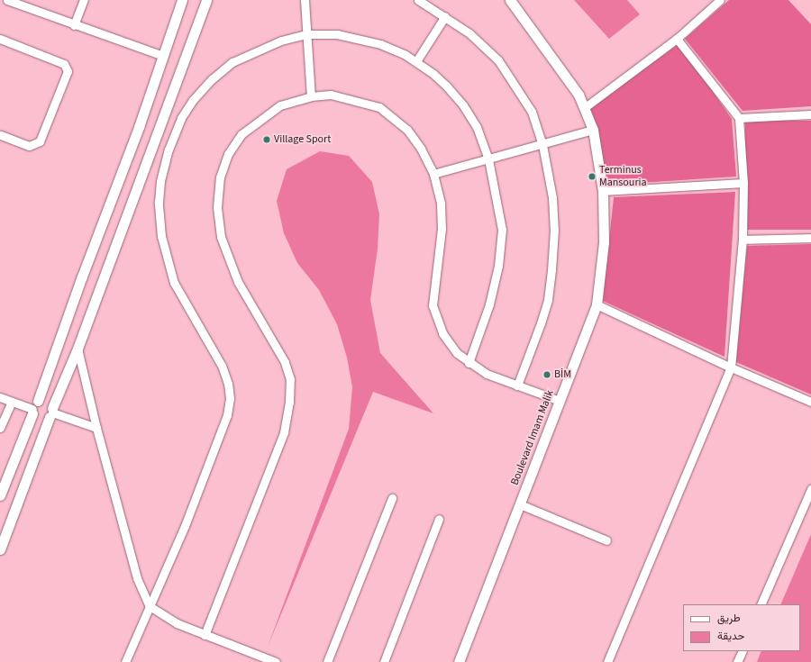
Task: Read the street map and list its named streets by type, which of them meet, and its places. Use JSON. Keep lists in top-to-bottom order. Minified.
{"streets":{"street":["Boulevard Imam Malik"]},"places":["Village Sport","Terminus Mansouria","BİM"],"legend":["طريق","حديقة"]}
